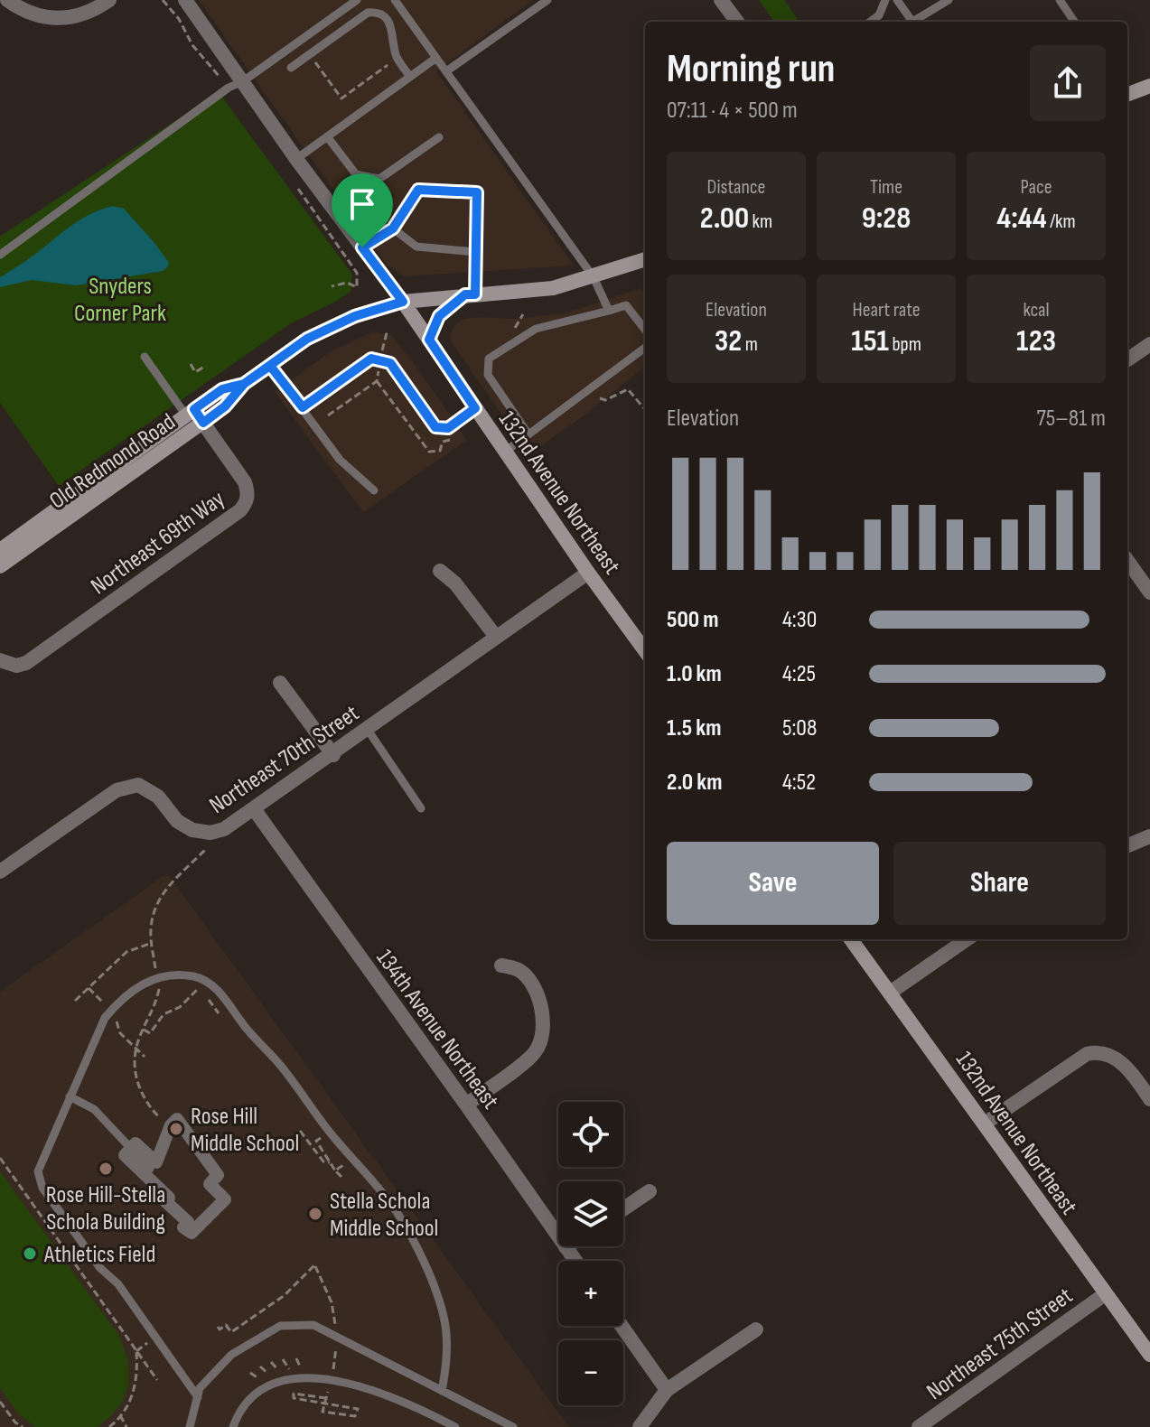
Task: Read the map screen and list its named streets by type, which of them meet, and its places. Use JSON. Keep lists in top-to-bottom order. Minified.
{"streets":{"main road":["Old Redmond Road","132nd Avenue Northeast"],"street":["Northeast 69th Way","Northeast 70th Street","134th Avenue Northeast","Northeast 75th Street"]},"crossings":[["Old Redmond Road","132nd Avenue Northeast"],["Old Redmond Road","Northeast 69th Way"],["132nd Avenue Northeast","Northeast 70th Street"],["132nd Avenue Northeast","Northeast 75th Street"],["Northeast 70th Street","134th Avenue Northeast"]],"parks":["Snyders Corner Park"],"places":["Rose Hill Middle School","Rose Hill-Stella Schola Building","Stella Schola Middle School","Athletics Field"],"page":{"heading":["Morning run","07:11 · 4 × 500 m"],"stats":[["Distance","2.00 km"],["Time","9:28"],["Pace","4:44 /km"],["Elevation","32 m"],["Heart rate","151 bpm"],["kcal","123"]],"chart":["Elevation","75–81 m"],"list":[{"name":"500 m","note":"4:30"},{"name":"1.0 km","note":"4:25"},{"name":"1.5 km","note":"5:08"},{"name":"2.0 km","note":"4:52"}],"buttons":["Save","Share"],"map_buttons":["+","−"]}}
